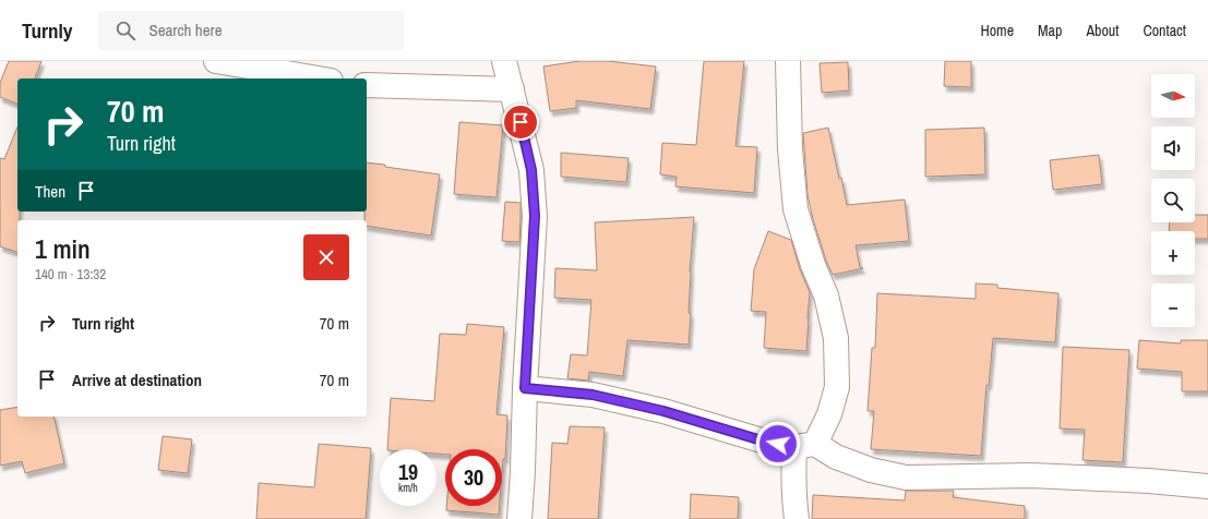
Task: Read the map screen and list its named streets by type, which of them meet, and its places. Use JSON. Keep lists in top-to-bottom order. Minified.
{"north":"right","page":{"header":"Turnly","search":"Search here","nav":["Home","Map","About","Contact"],"map_buttons":["+","−"],"turn":["70 m","Turn right"],"then":"Then","heading":["1 min","140 m · 13:32"],"list":[{"name":"Turn right","value":"70 m"},{"name":"Arrive at destination","value":"70 m"}],"speed":"19 km/h","limit":"30"}}
